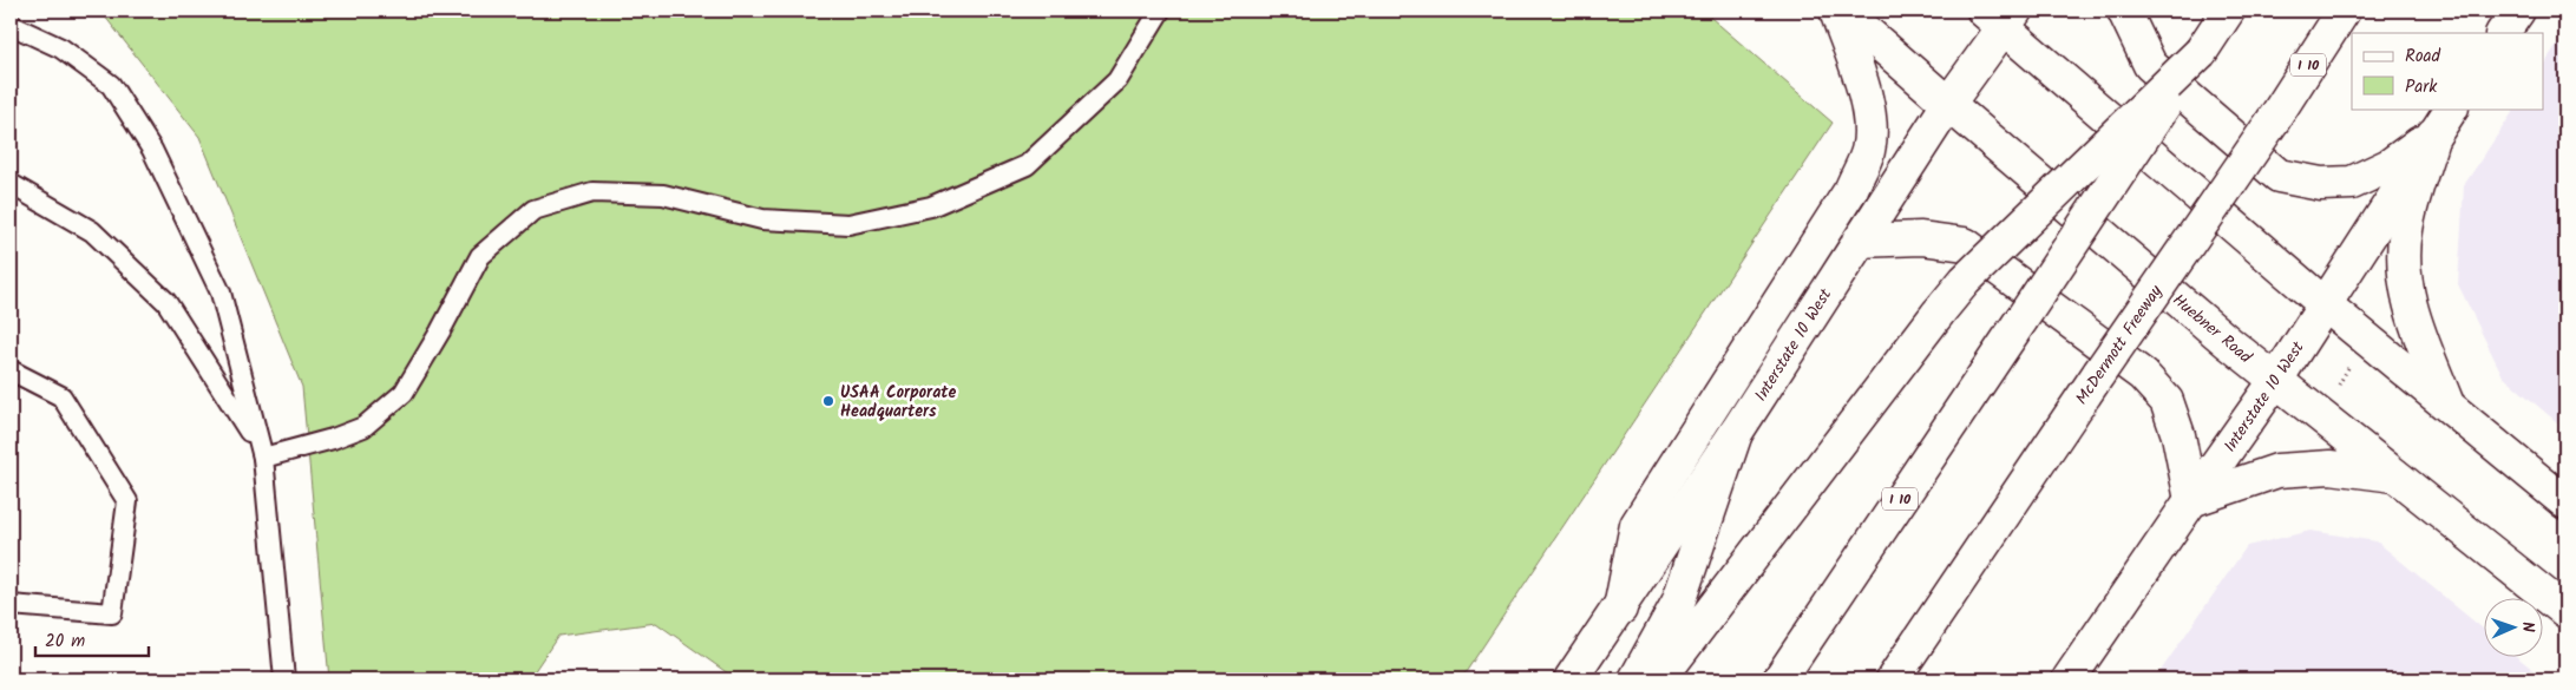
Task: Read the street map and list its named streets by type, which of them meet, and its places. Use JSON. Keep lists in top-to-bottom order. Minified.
{"streets":{"main road":["I 10","Huebner Road","Interstate 10 West","McDermott Freeway"]},"crossings":[["Huebner Road","Interstate 10 West"]],"places":["USAA Corporate Headquarters"],"legend":["Road","Park"],"scale_bar":"20 m","north":"right"}
